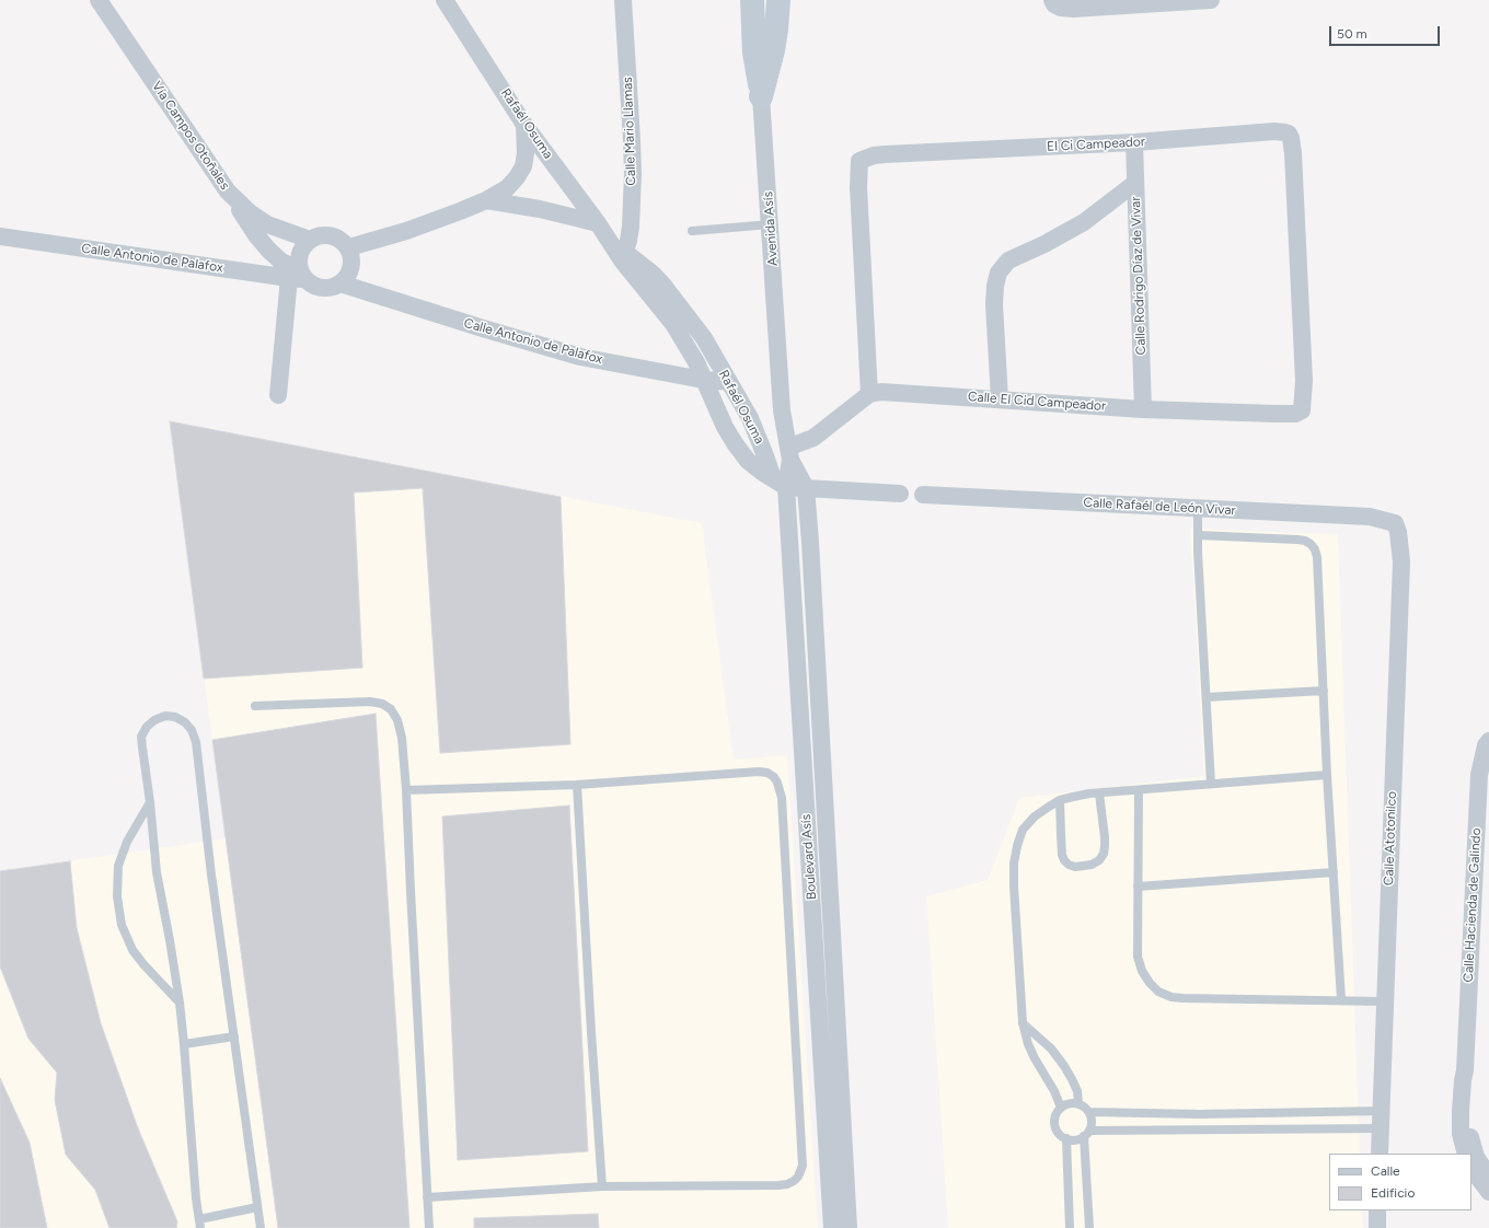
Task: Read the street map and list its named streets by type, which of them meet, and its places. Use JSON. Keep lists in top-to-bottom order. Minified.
{"streets":{"street":["Rafaél Osuma","Calle Mario Llamas","Vía Campos Otoñales","El Ci Campeador","Avenida Asís","Calle Antonio de Palafox","Calle Rodrigo Díaz de Vivar","Calle El Cid Campeador","Calle Rafaél de León Vivar","Calle Atotonilco","Boulevard Asís","Calle Hacienda de Galindo"]},"crossings":[["Rafaél Osuma","Calle Mario Llamas"],["Rafaél Osuma","Avenida Asís"],["Rafaél Osuma","Calle Antonio de Palafox"],["Rafaél Osuma","Boulevard Asís"],["Vía Campos Otoñales","Calle Antonio de Palafox"],["El Ci Campeador","Calle Rodrigo Díaz de Vivar"],["El Ci Campeador","Calle El Cid Campeador"],["Avenida Asís","Boulevard Asís"],["Calle Rodrigo Díaz de Vivar","Calle El Cid Campeador"],["Calle Rafaél de León Vivar","Calle Atotonilco"]],"legend":["Calle","Edificio"],"scale_bar":"50 m"}
